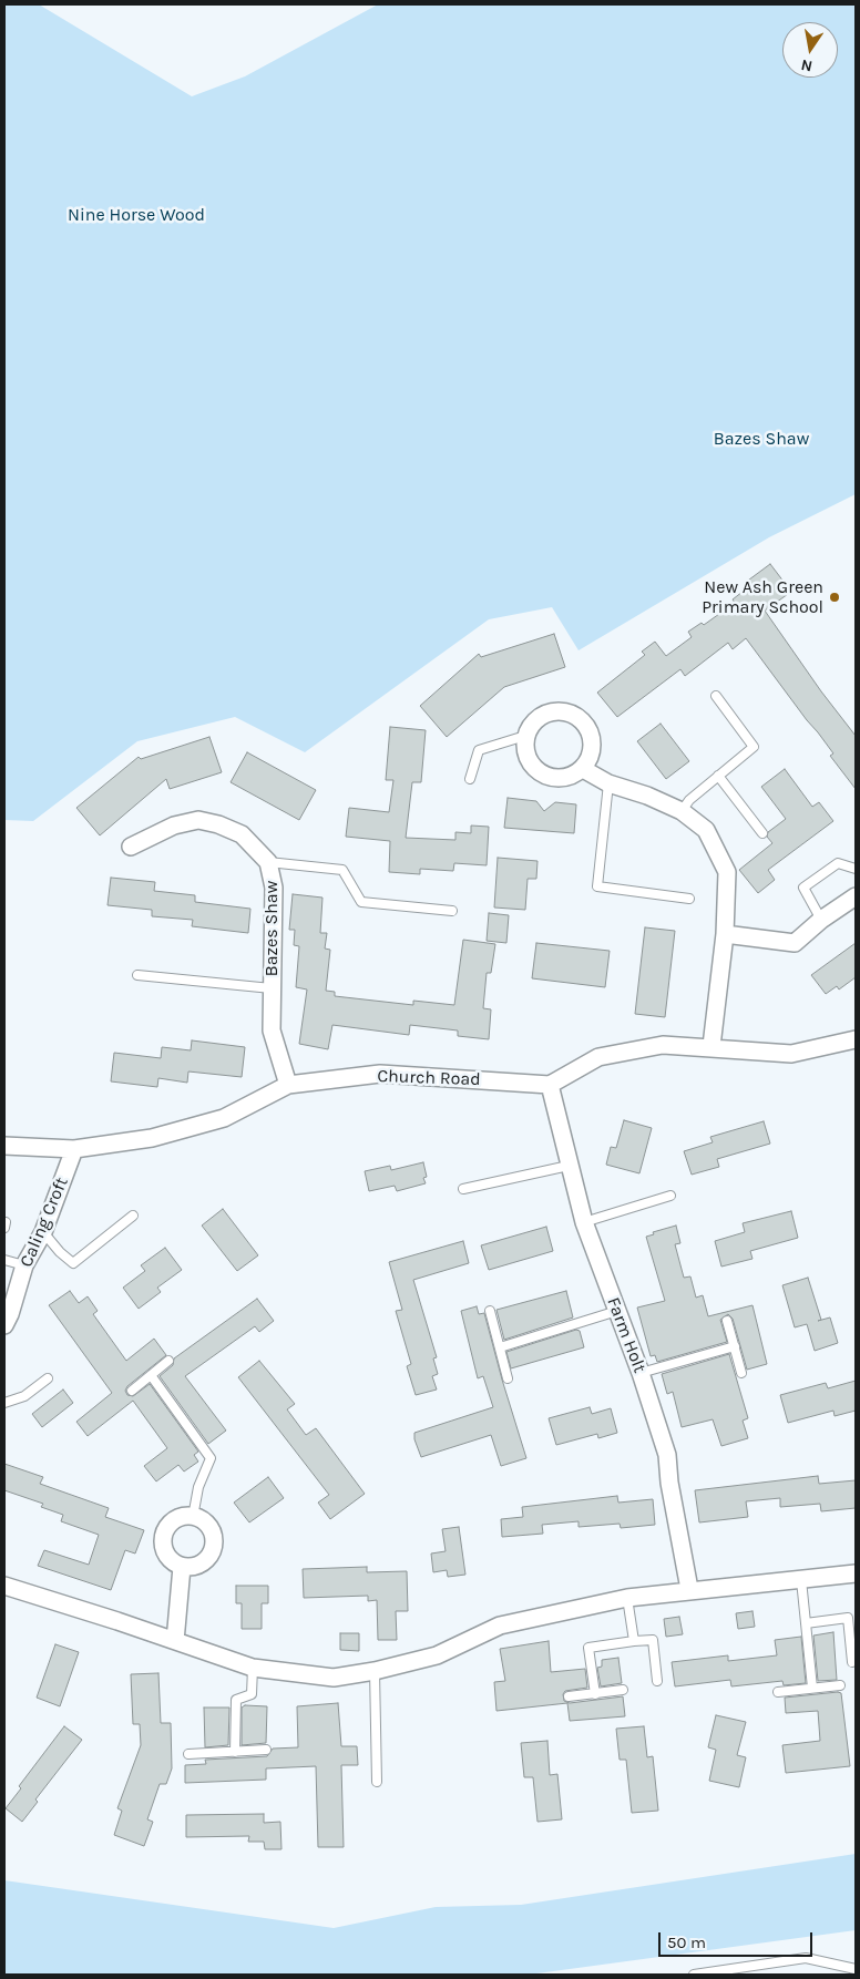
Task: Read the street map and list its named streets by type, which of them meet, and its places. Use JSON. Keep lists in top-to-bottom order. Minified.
{"streets":{"street":["Bazes Shaw","Church Road","Caling Croft","Farm Holt"]},"crossings":[["Bazes Shaw","Church Road"],["Church Road","Caling Croft"],["Church Road","Farm Holt"]],"parks":["Nine Horse Wood","Bazes Shaw"],"places":["New Ash Green Primary School"],"scale_bar":"50 m","north":"bottom"}
